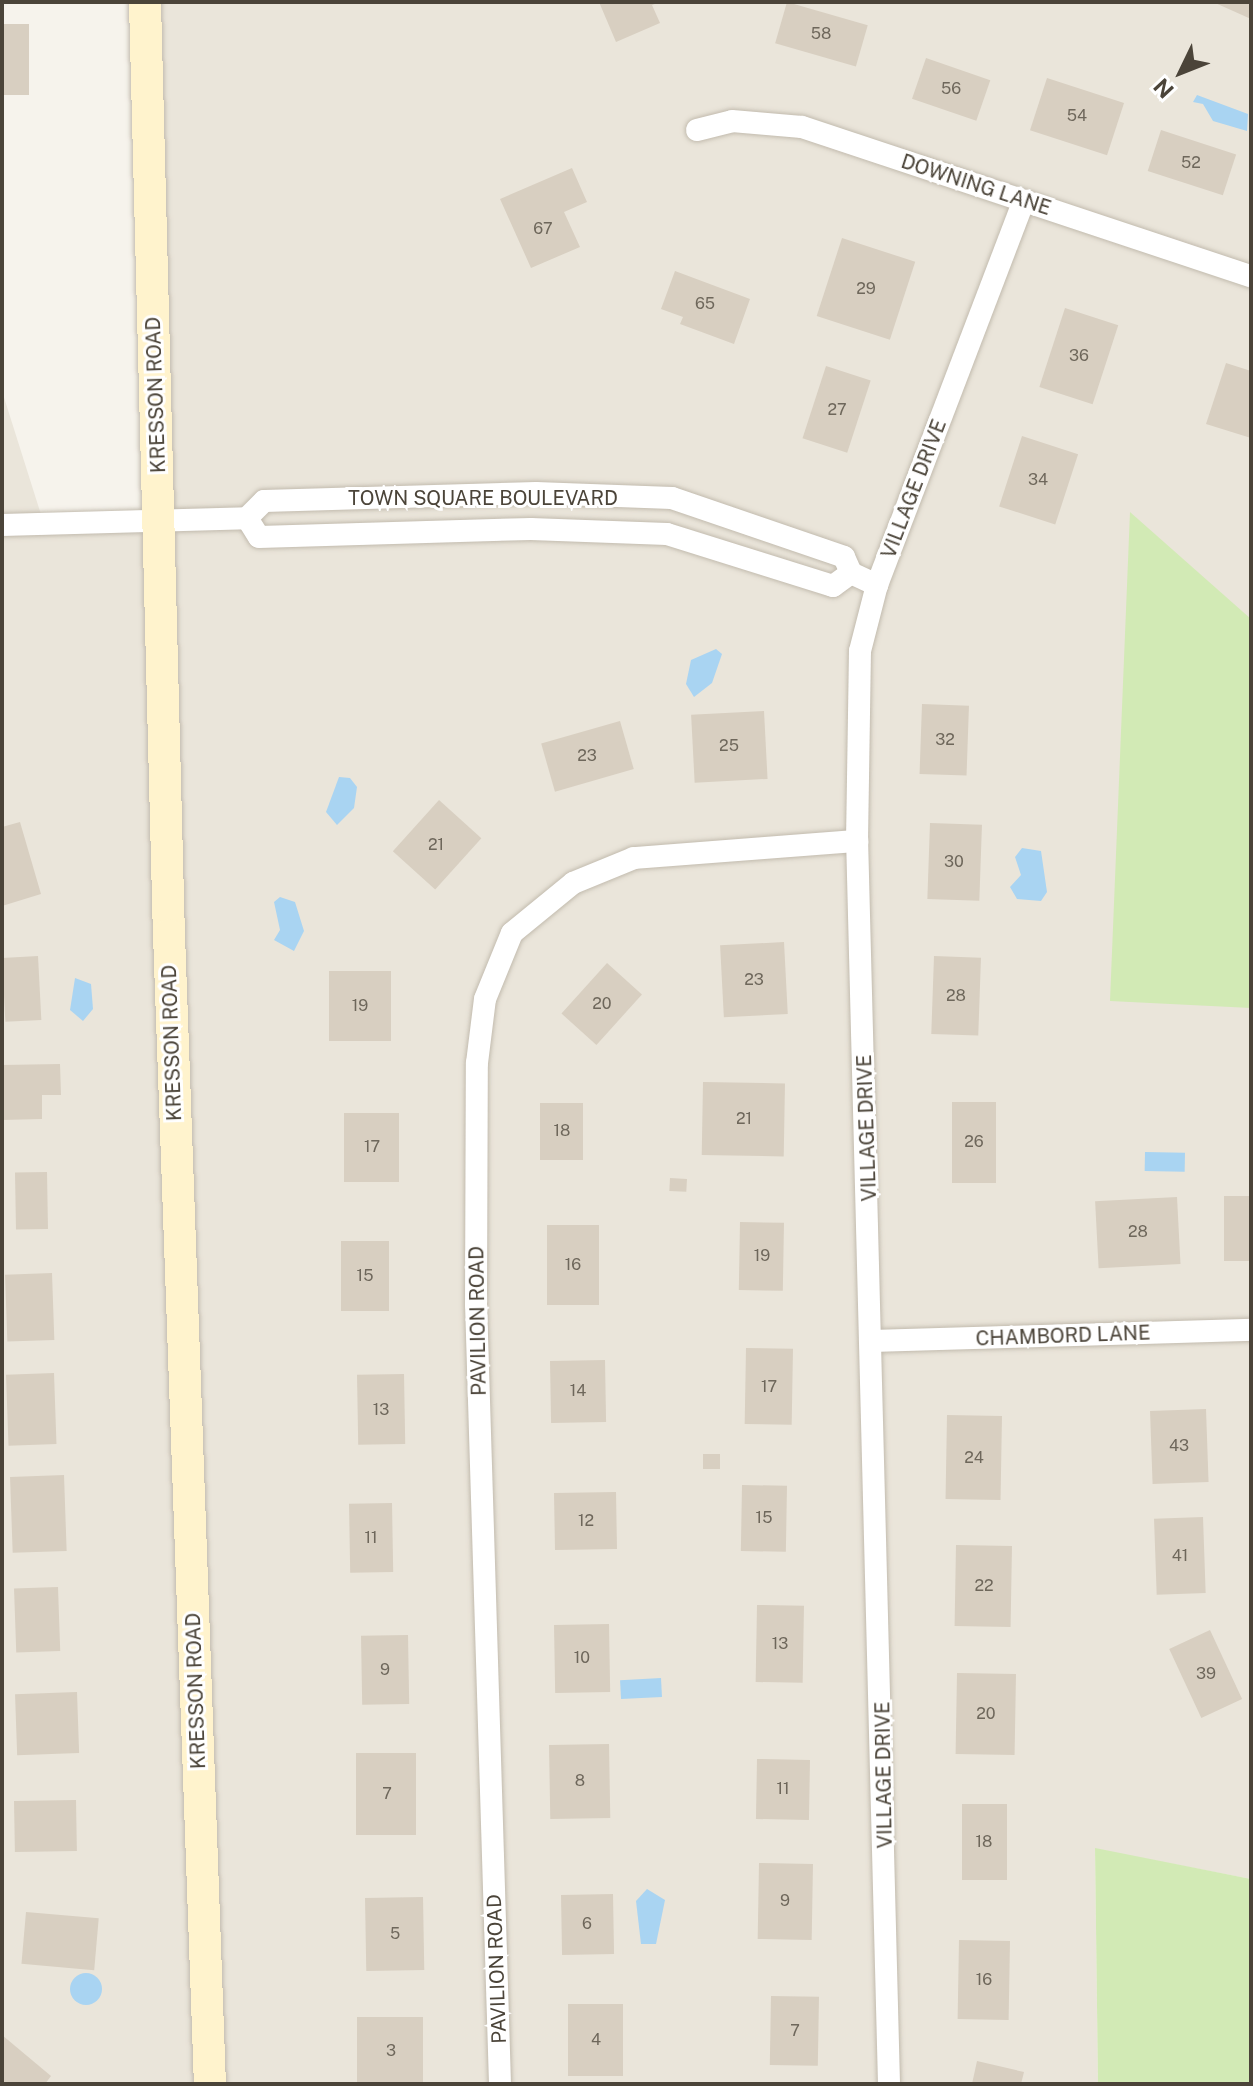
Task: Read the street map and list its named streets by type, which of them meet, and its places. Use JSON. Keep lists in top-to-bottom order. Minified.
{"streets":{"main road":["KRESSON ROAD"],"street":["DOWNING LANE","VILLAGE DRIVE","TOWN SQUARE BOULEVARD","PAVILION ROAD","CHAMBORD LANE"]},"crossings":[["DOWNING LANE","VILLAGE DRIVE"],["KRESSON ROAD","TOWN SQUARE BOULEVARD"],["VILLAGE DRIVE","TOWN SQUARE BOULEVARD"],["VILLAGE DRIVE","PAVILION ROAD"],["VILLAGE DRIVE","CHAMBORD LANE"]],"house_numbers":["58","56","54","52","67","29","65","36","27","34","32","25","23","21","30","23","28","20","19","21","18","26","17","28","19","16","15","17","14","13","43","24","15","12","11","41","22","13","10","9","39","20","8","11","7","18","9","6","5","16","7","4","3"],"north":"bottom left"}
